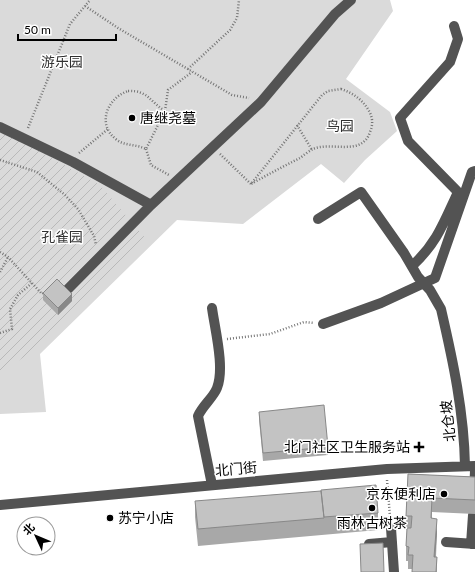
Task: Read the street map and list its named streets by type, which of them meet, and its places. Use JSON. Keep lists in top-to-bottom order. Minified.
{"streets":{"street":["北仓坡","北门街"]},"crossings":[["北仓坡","北门街"]],"parks":["游乐园","鸟园","孔雀园"],"places":{"other":["唐继尧墓","京东便利店","雨林古树茶","苏宁小店"],"health":["北门社区卫生服务站"]},"scale_bar":"50 m","north":"top left"}
